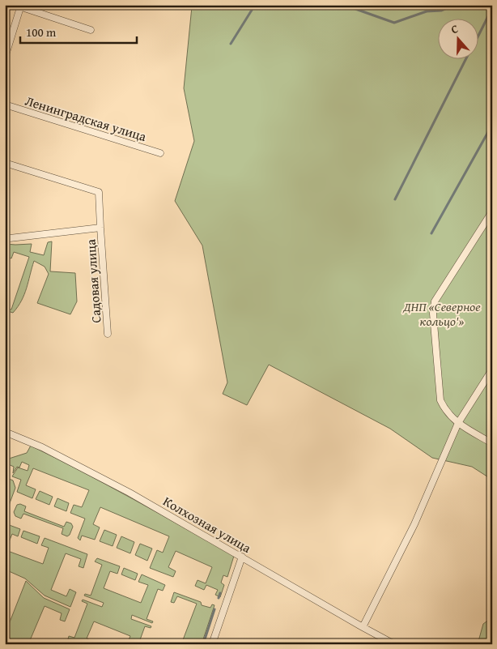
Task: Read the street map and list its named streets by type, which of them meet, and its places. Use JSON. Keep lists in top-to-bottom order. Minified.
{"streets":{"street":["Ленинградская улица","Садовая улица","Колхозная улица"]},"parks":["ДНП «Северное кольцо'»"],"scale_bar":"100 m","north":"top"}
